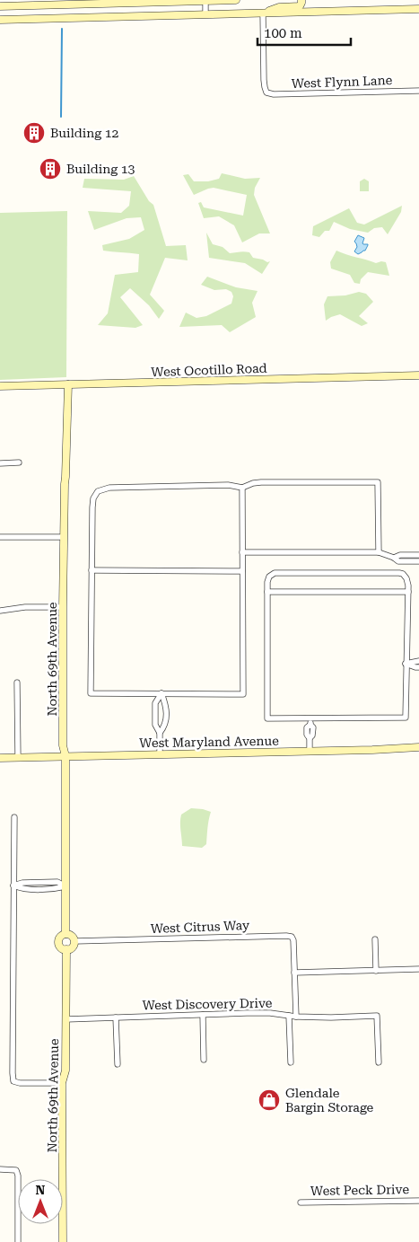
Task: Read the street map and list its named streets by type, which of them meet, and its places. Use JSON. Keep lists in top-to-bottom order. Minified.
{"streets":{"street":["West Flynn Lane","West Ocotillo Road","North 69th Avenue","West Maryland Avenue","West Citrus Way","West Discovery Drive","West Peck Drive"]},"crossings":[["West Ocotillo Road","North 69th Avenue"],["North 69th Avenue","West Maryland Avenue"],["North 69th Avenue","West Citrus Way"],["North 69th Avenue","West Discovery Drive"],["West Citrus Way","West Discovery Drive"]],"places":{"building":["Building 12","Building 13"],"shop":["Glendale Bargin Storage"]},"scale_bar":"100 m","north":"top"}
